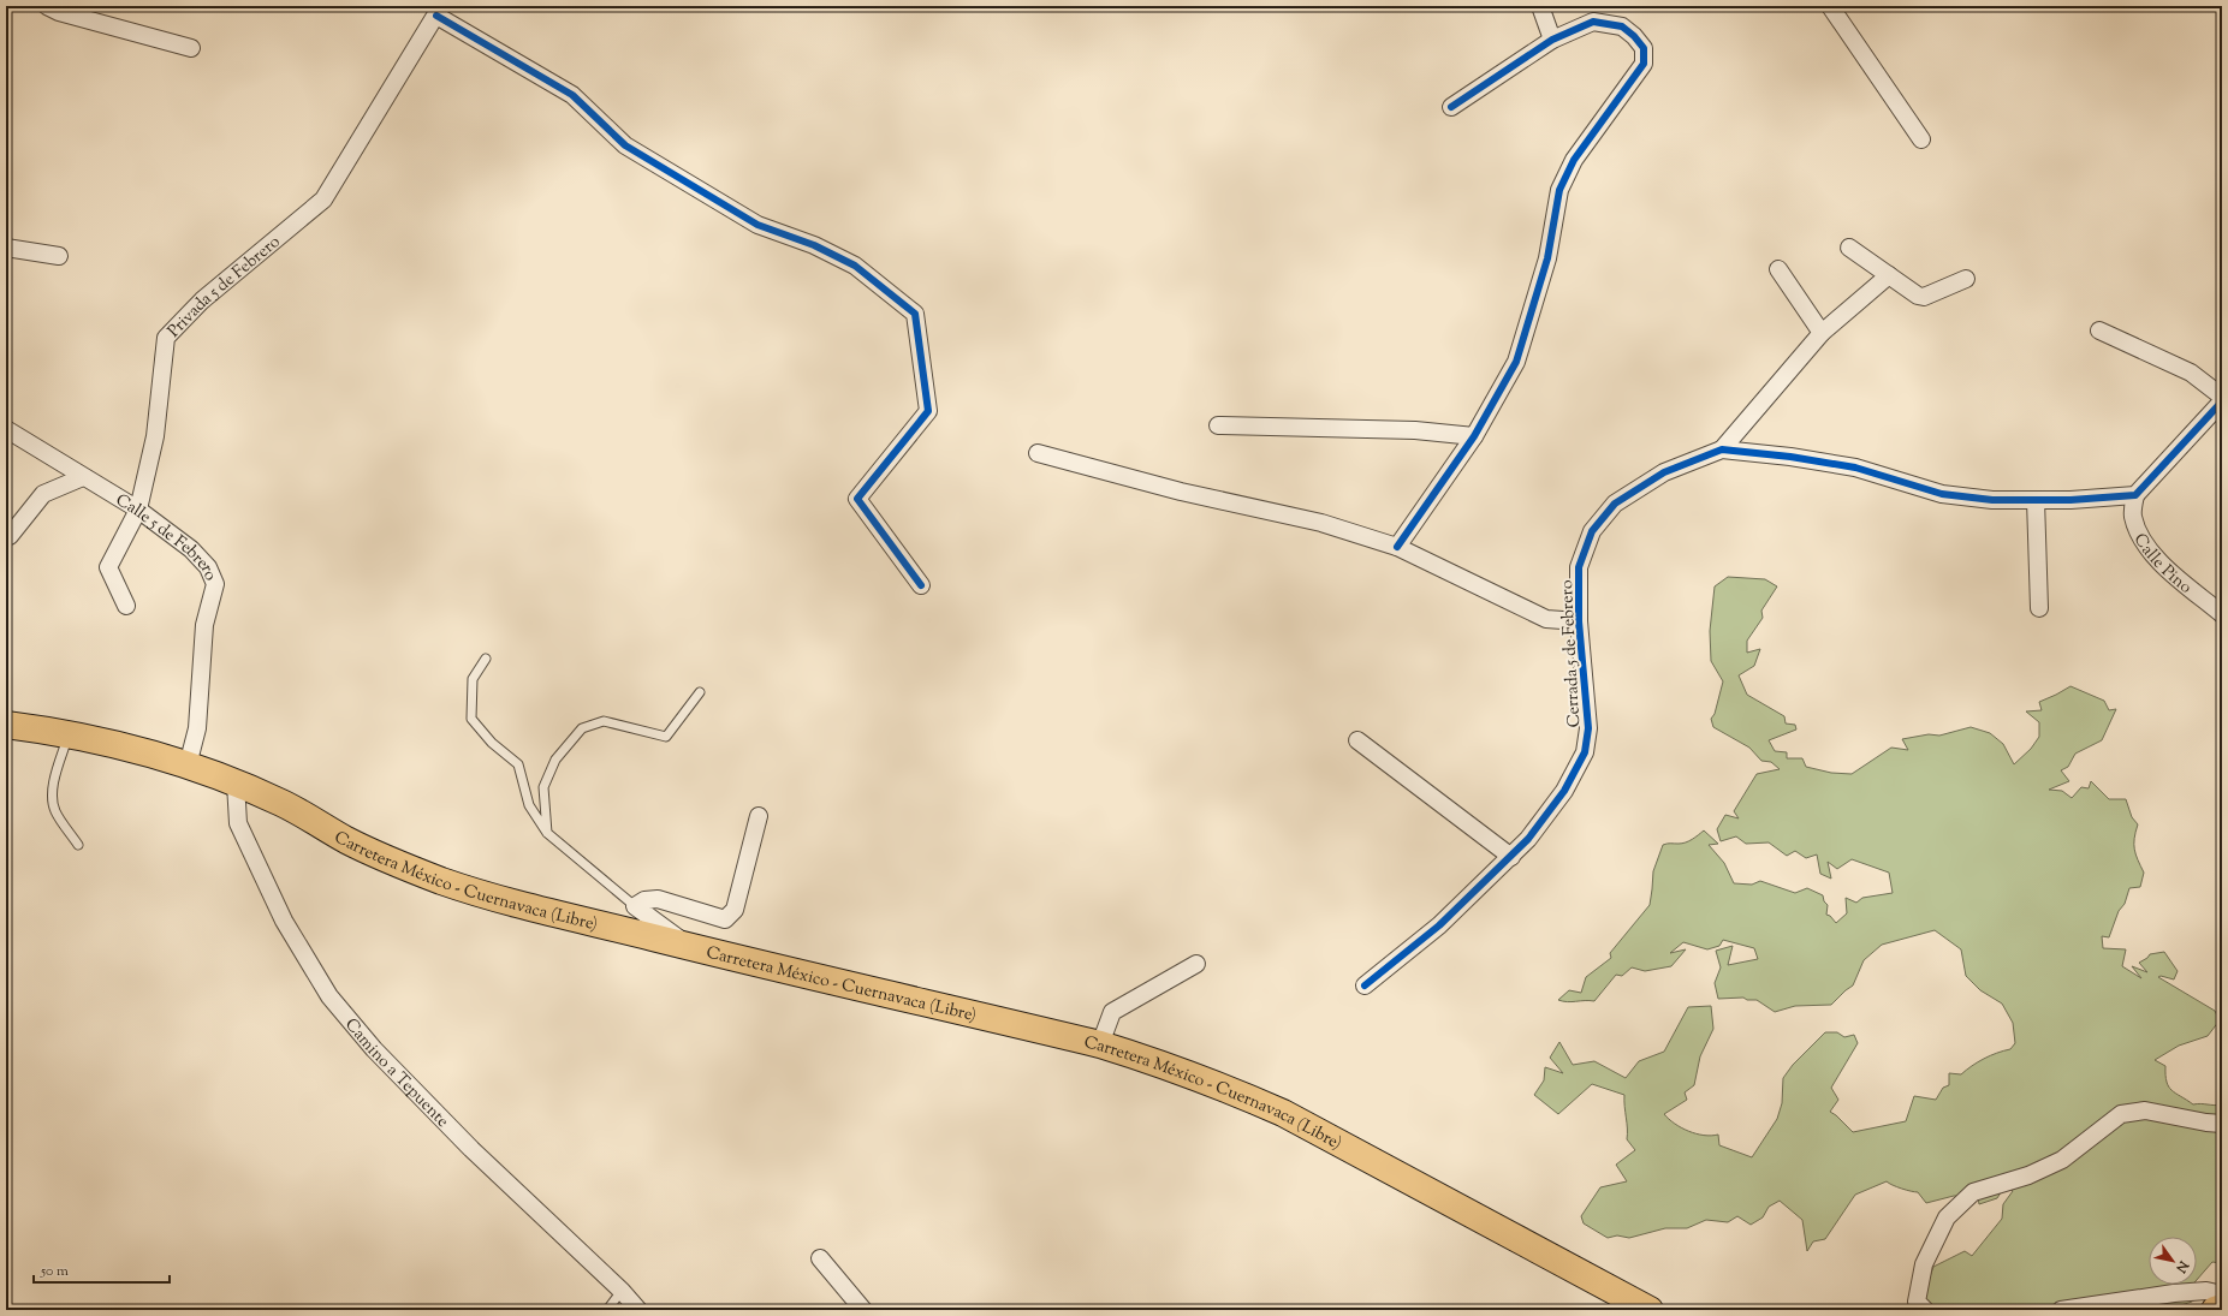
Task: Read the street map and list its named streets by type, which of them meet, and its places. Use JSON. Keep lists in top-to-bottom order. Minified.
{"streets":{"main road":["Carretera México - Cuernavaca (Libre)"],"street":["Privada 5 de Febrero","Calle 5 de Febrero","Calle Pino","Cerrada 5 de Febrero","Camino a Tepuente"]},"crossings":[["Privada 5 de Febrero","Calle 5 de Febrero"],["Calle 5 de Febrero","Carretera México - Cuernavaca (Libre)"],["Calle Pino","Cerrada 5 de Febrero"],["Carretera México - Cuernavaca (Libre)","Camino a Tepuente"]],"scale_bar":"50 m","north":"bottom right"}
